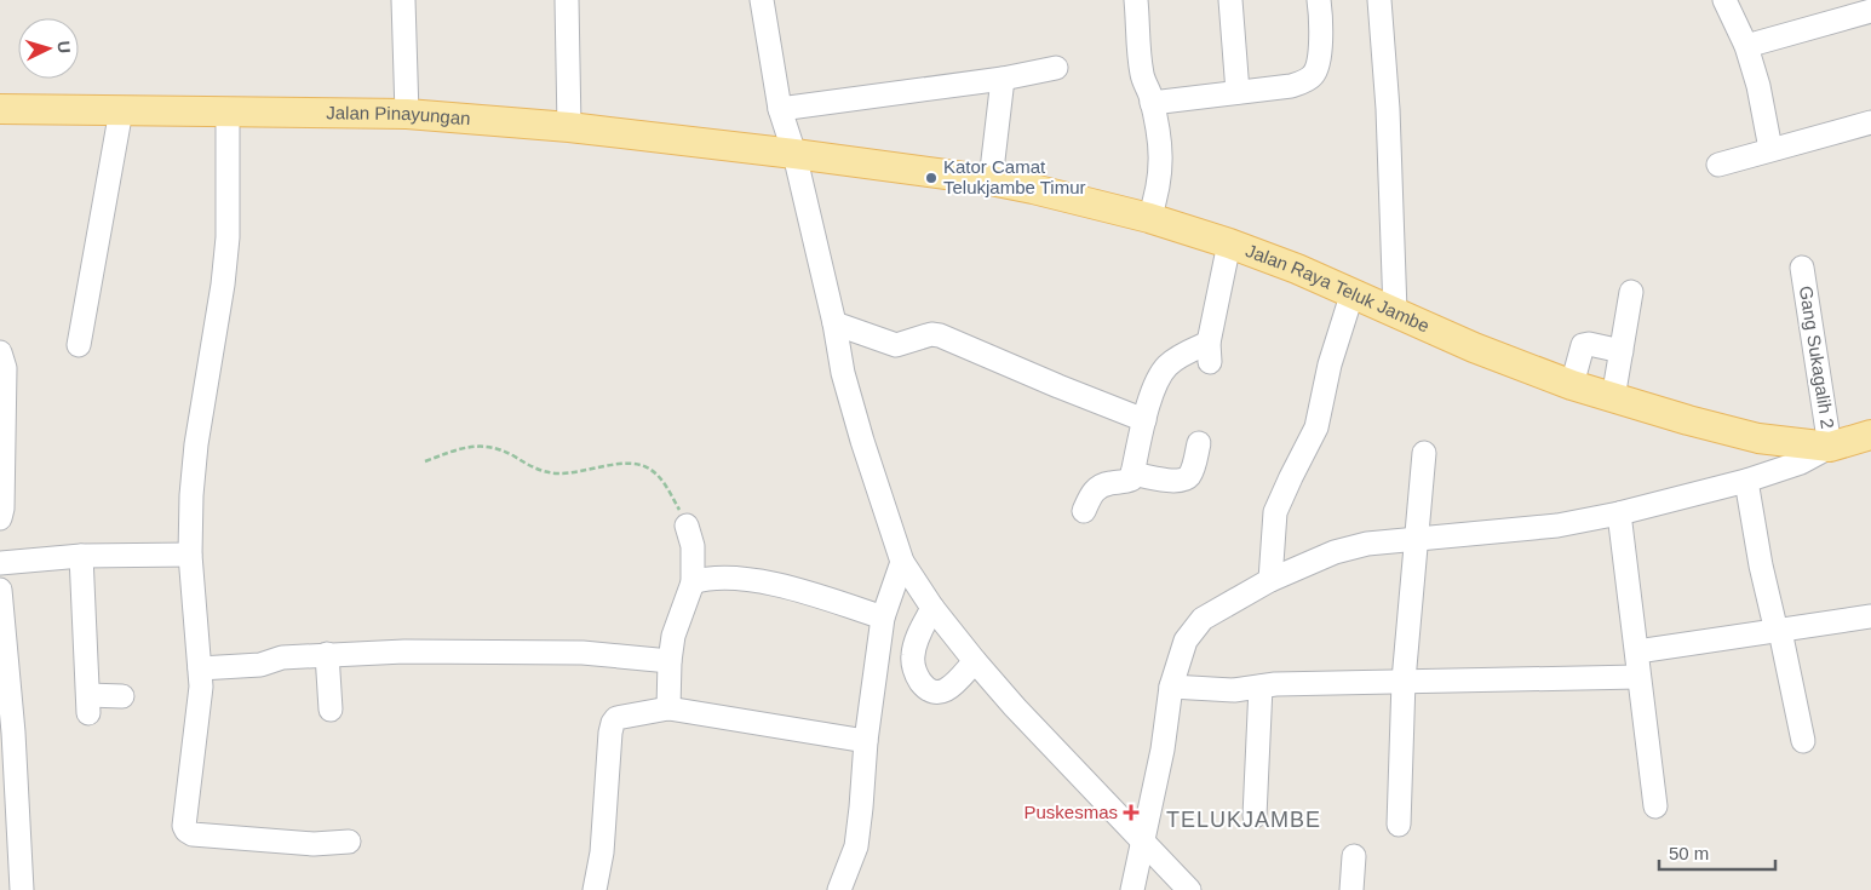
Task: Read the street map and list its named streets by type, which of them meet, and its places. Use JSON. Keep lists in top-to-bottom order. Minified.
{"streets":{"main road":["Jalan Pinayungan","Jalan Raya Teluk Jambe"],"street":["Gang Sukagalih 2"]},"crossings":[["Jalan Pinayungan","Jalan Raya Teluk Jambe"],["Jalan Raya Teluk Jambe","Gang Sukagalih 2"]],"districts":["TELUKJAMBE"],"places":{"other":["Kator Camat Telukjambe Timur"],"health":["Puskesmas"]},"scale_bar":"50 m","north":"right"}
